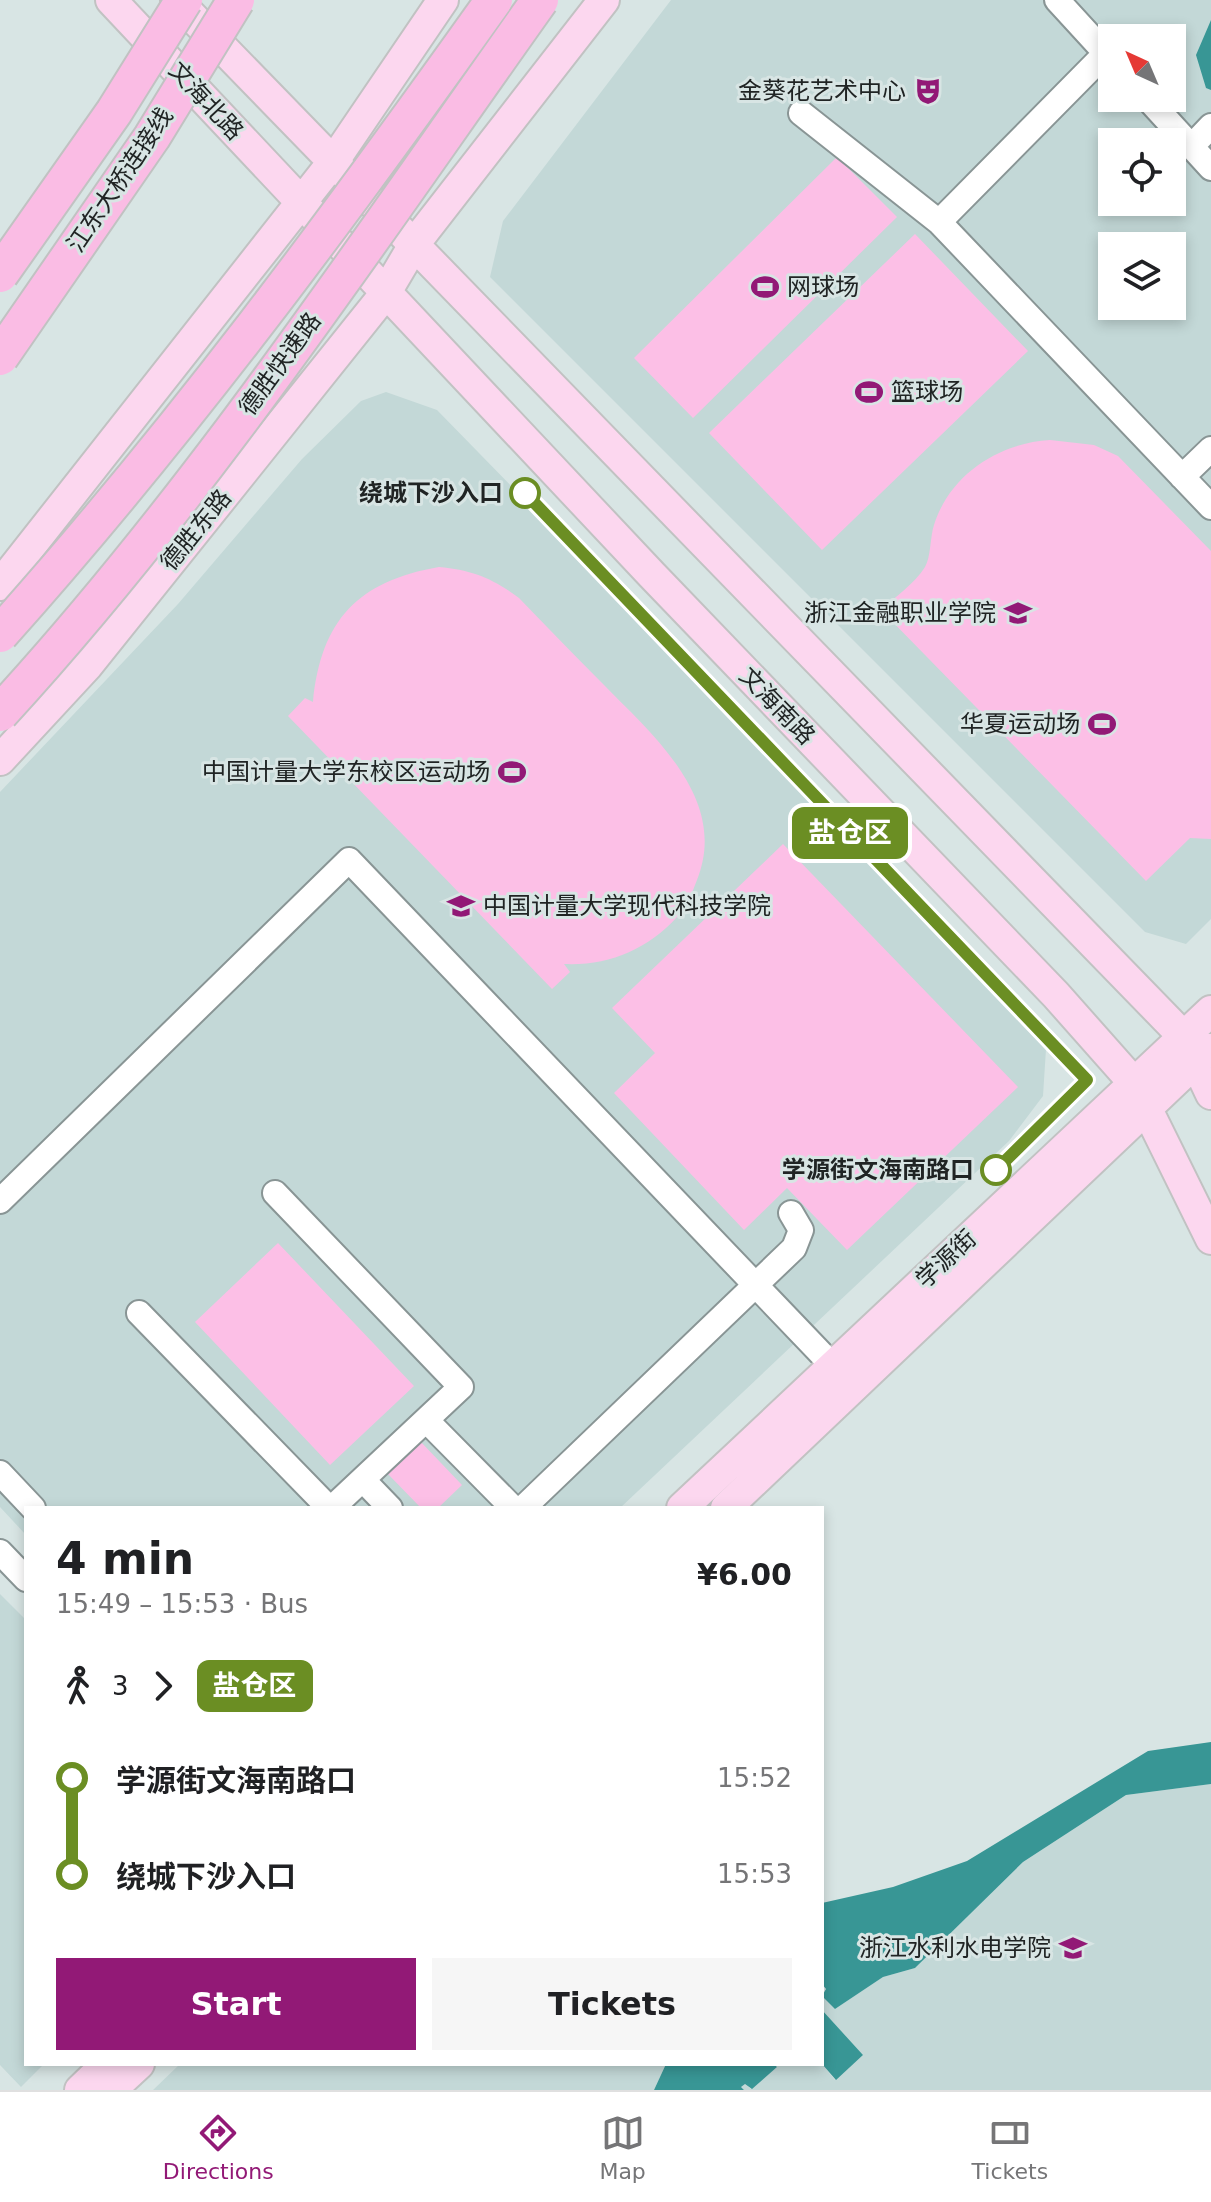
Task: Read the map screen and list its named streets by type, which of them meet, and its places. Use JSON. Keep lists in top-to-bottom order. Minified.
{"streets":{"highway":["江东大桥连接线","德胜快速路"],"main road":["文海北路","德胜东路","文海南路","学源街"]},"crossings":[["文海北路","文海南路"],["德胜东路","文海南路"],["文海南路","学源街"]],"places":{"theatre":["金葵花艺术中心"],"sports":["网球场","篮球场","华夏运动场","中国计量大学东校区运动场"],"other":["绕城下沙入口","学源街文海南路口"],"school or university":["浙江金融职业学院","中国计量大学现代科技学院","浙江水利水电学院"]},"lines":["bus line 盐仓区"],"north":"top left","page":{"on_map":"盐仓区","heading":["4 min","15:49 – 15:53 · Bus","¥6.00"],"legs":["3","盐仓区"],"list":[{"name":"学源街文海南路口","value":"15:52"},{"name":"绕城下沙入口","value":"15:53"}],"buttons":["Start","Tickets"],"tabs":["Directions","Map","Tickets"]}}
